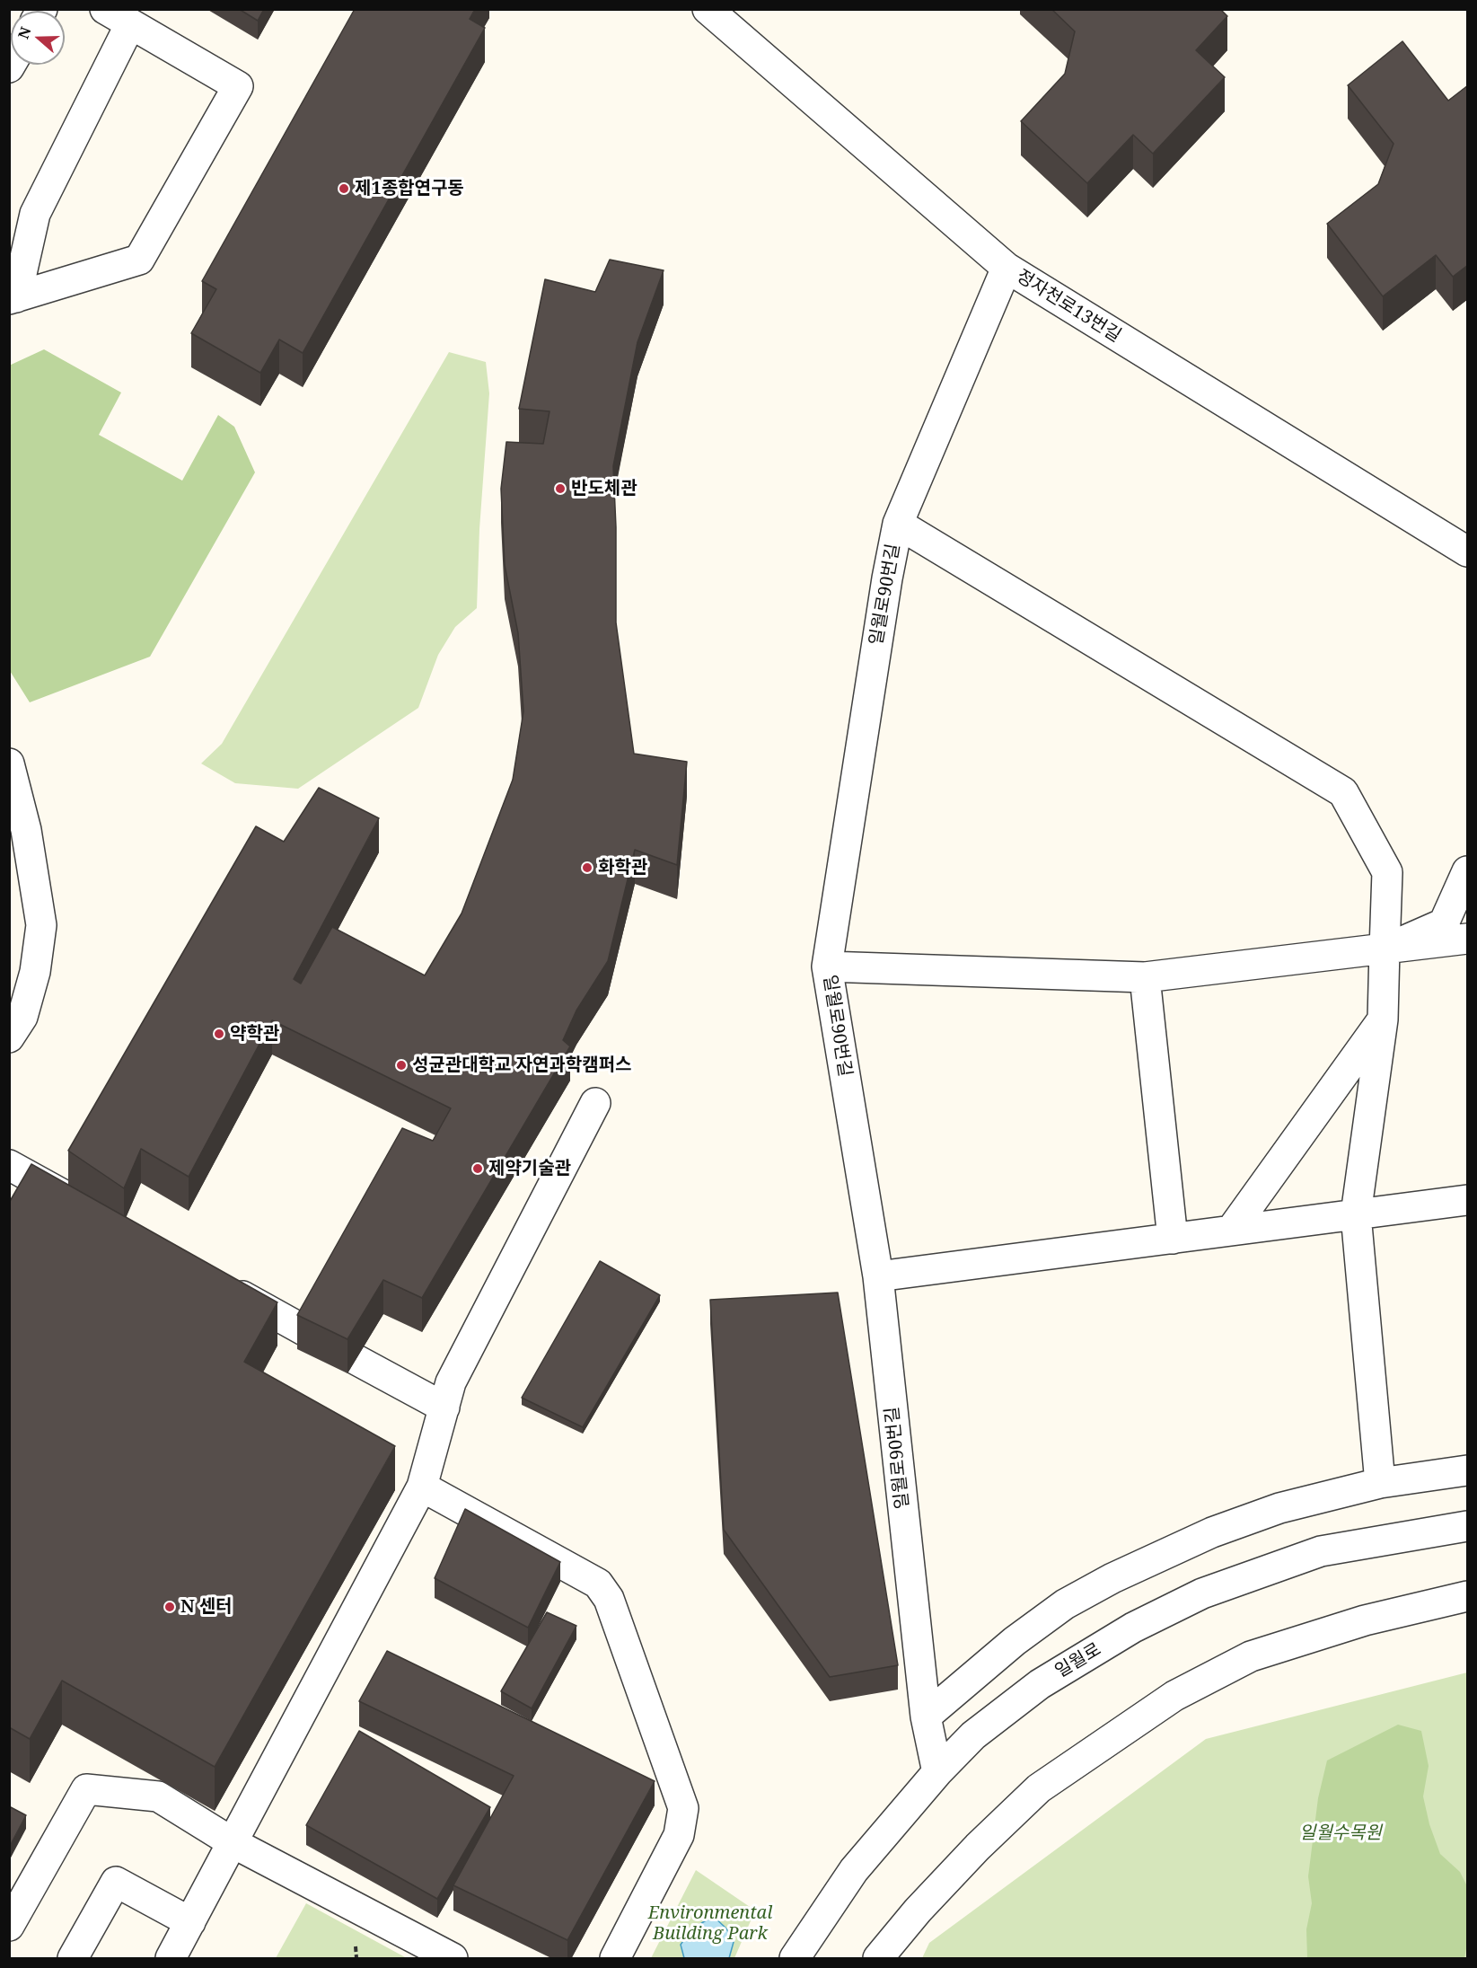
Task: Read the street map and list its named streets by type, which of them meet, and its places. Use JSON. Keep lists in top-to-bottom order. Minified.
{"streets":{"street":["정자천로13번길","일월로90번길","일월로"]},"crossings":[["정자천로13번길","일월로90번길"],["일월로90번길","일월로"]],"parks":["일월수목원","Environmental Building Park"],"places":["제1종합연구동","반도체관","화학관","약학관","성균관대학교 자연과학캠퍼스","제약기술관","N 센터"],"north":"left"}
